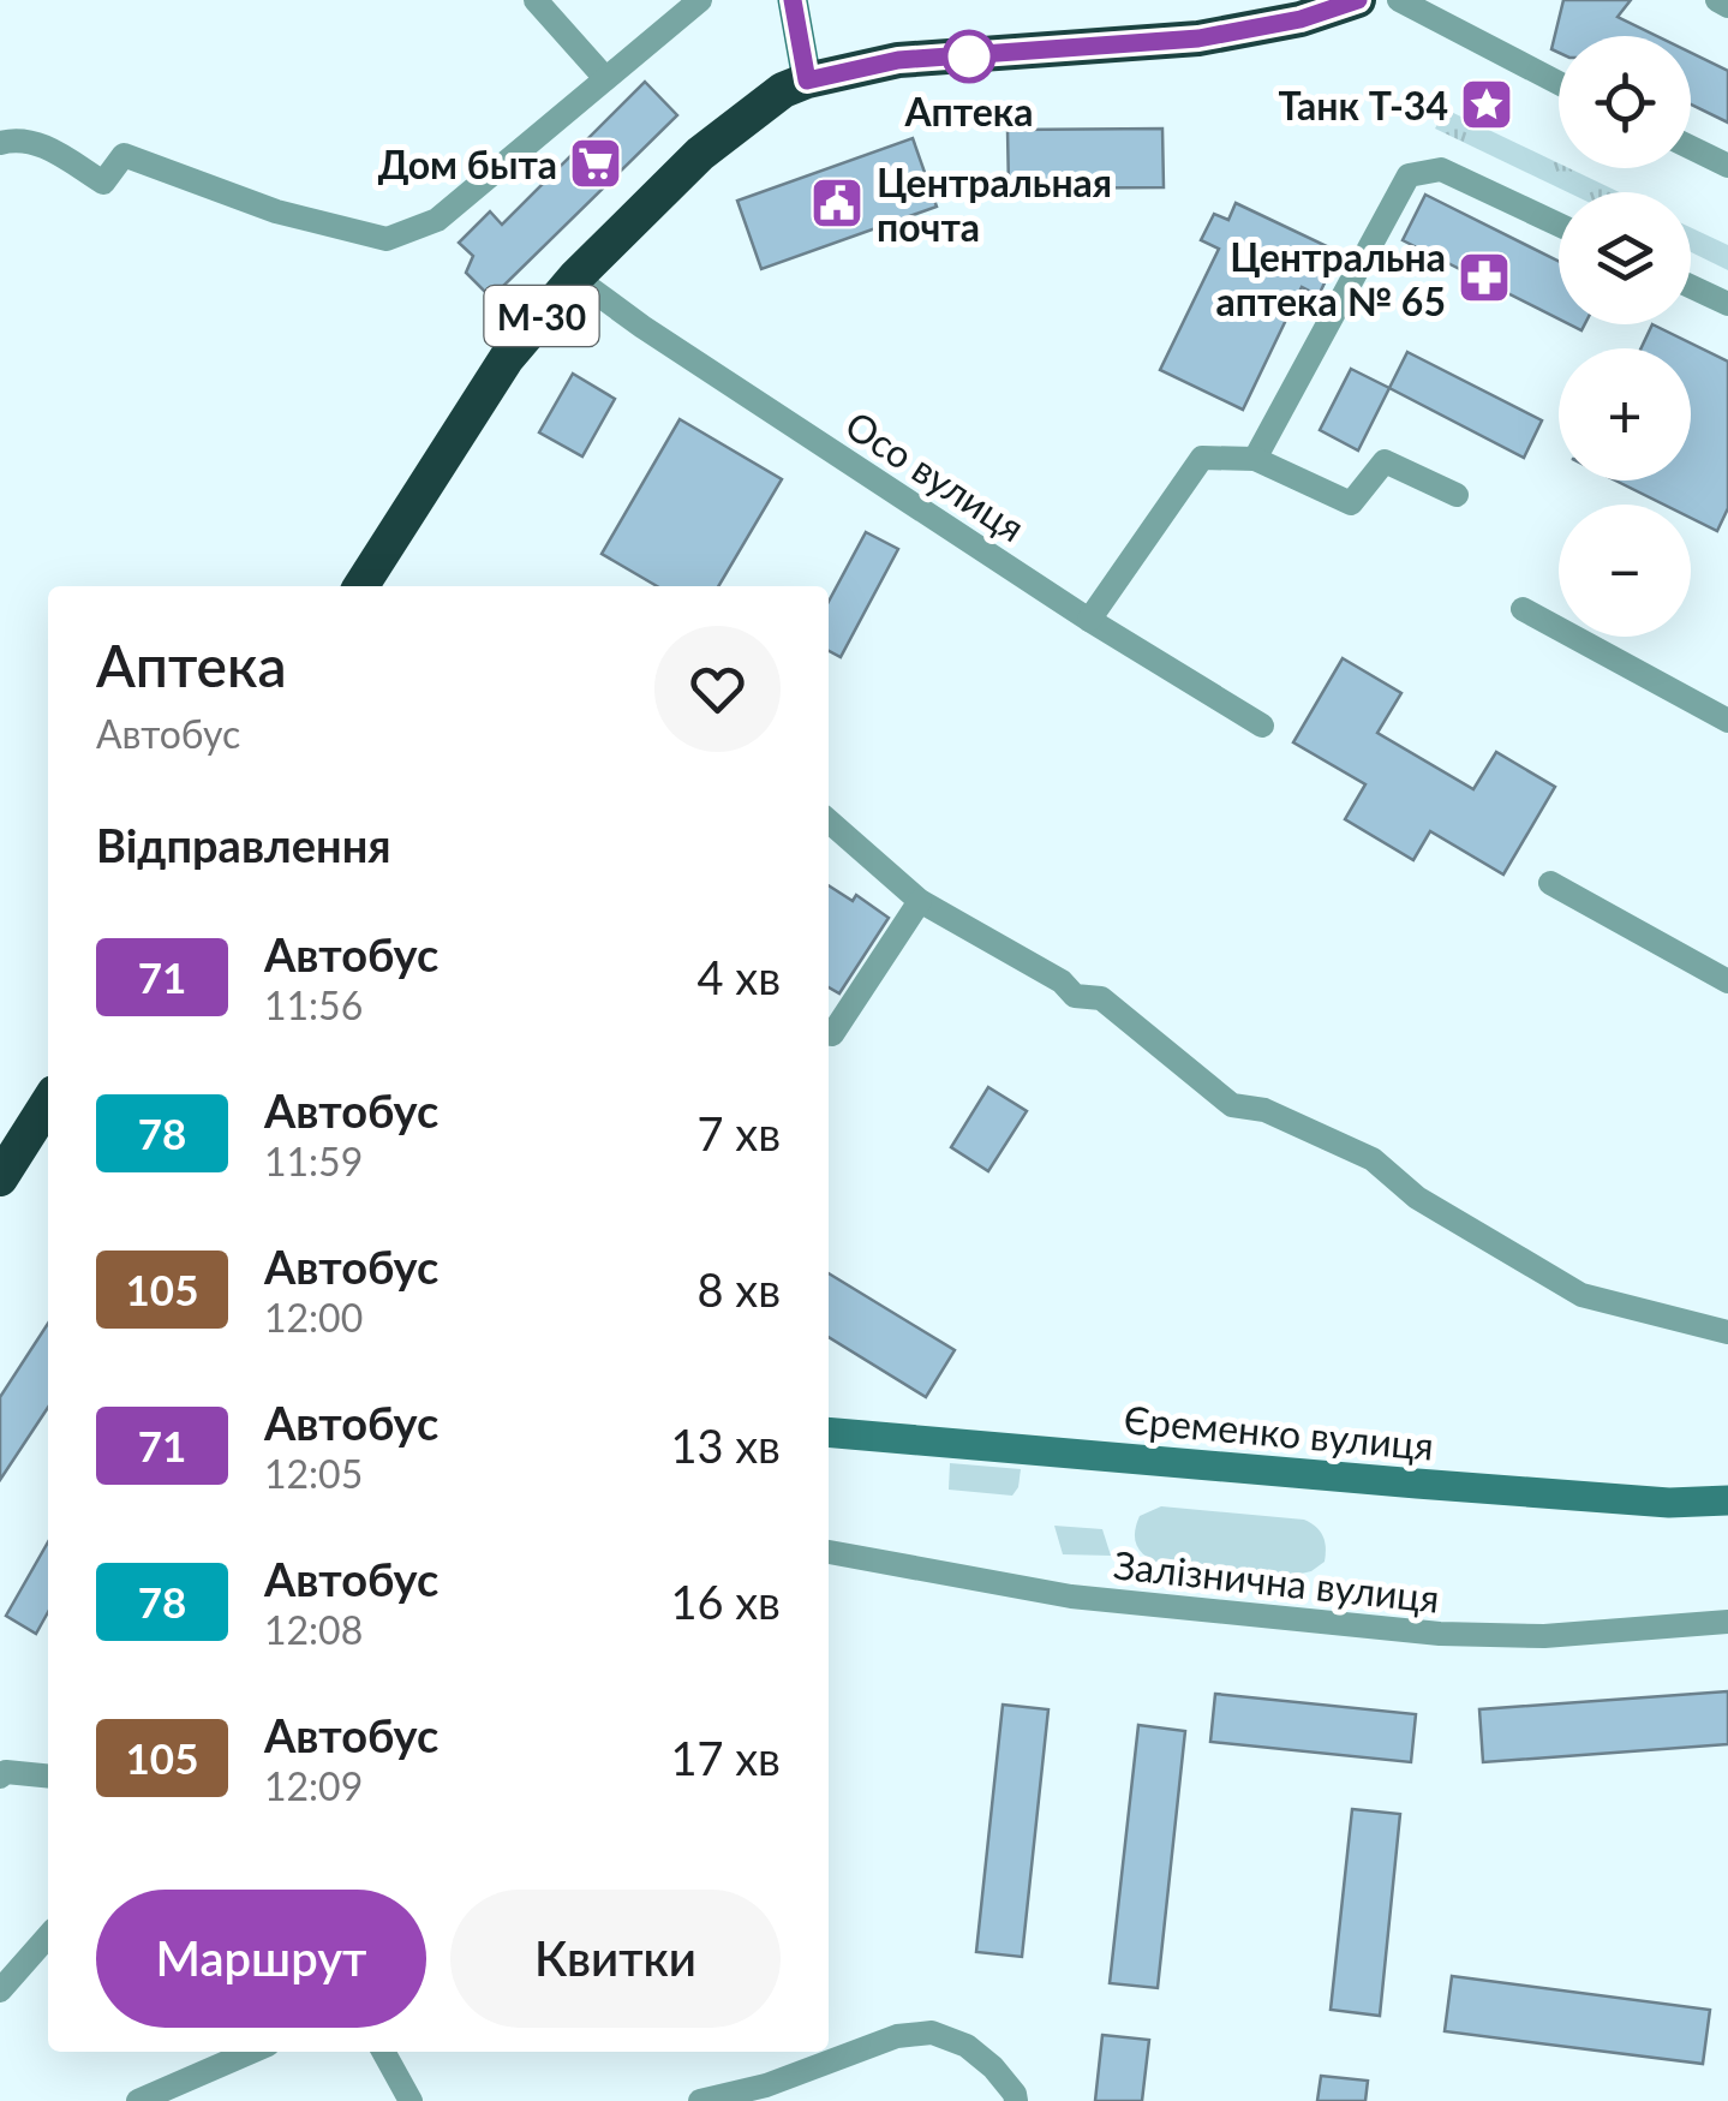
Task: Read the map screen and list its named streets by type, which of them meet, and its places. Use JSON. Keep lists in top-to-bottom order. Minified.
{"streets":{"highway":["М-30"],"street":["Осо вулиця","Єременко вулиця","Залізнична вулиця"]},"crossings":[["М-30","Осо вулиця"]],"places":{"other":["Аптека"],"place":["Танк Т-34"],"supermarket":["Дом быта"],"public building":["Центральная почта"],"pharmacy":["Центральна аптека № 65"]},"lines":["bus line 71"],"page":{"map_buttons":["+","−"],"heading":[["Аптека","Автобус"],"Відправлення"],"list":[{"mark":"71","name":"Автобус","note":"11:56","value":"4 хв"},{"mark":"78","name":"Автобус","note":"11:59","value":"7 хв"},{"mark":"105","name":"Автобус","note":"12:00","value":"8 хв"},{"mark":"71","name":"Автобус","note":"12:05","value":"13 хв"},{"mark":"78","name":"Автобус","note":"12:08","value":"16 хв"},{"mark":"105","name":"Автобус","note":"12:09","value":"17 хв"}],"buttons":["Маршрут","Квитки"]}}
